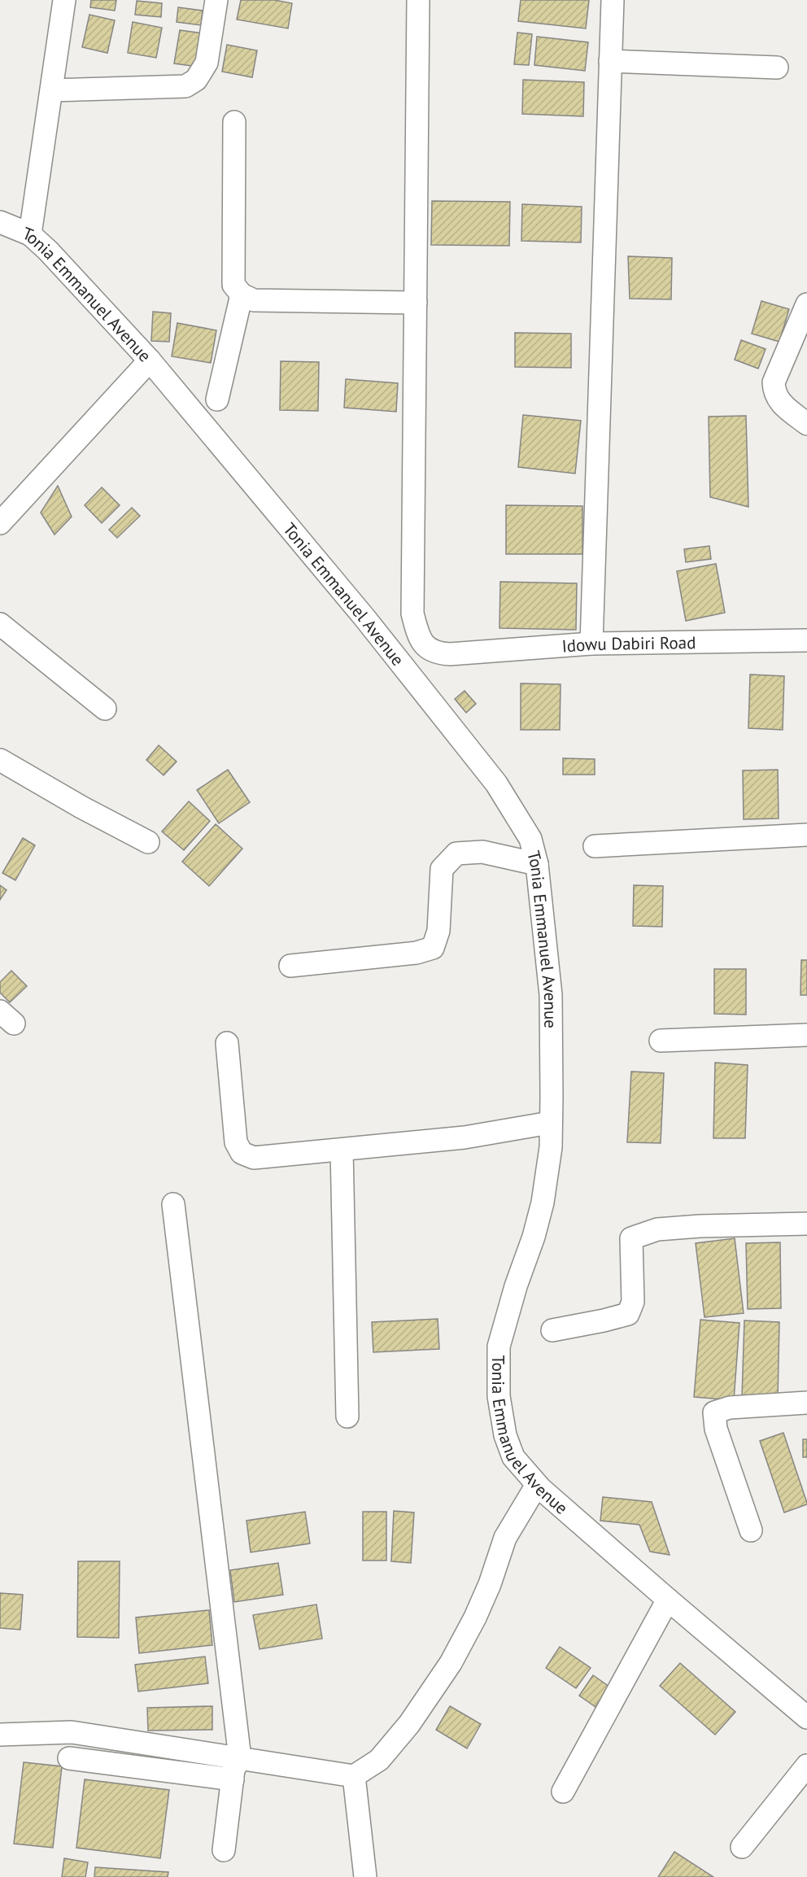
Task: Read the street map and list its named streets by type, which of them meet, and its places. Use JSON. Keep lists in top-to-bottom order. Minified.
{"streets":{"street":["Tonia Emmanuel Avenue","Idowu Dabiri Road"]}}
